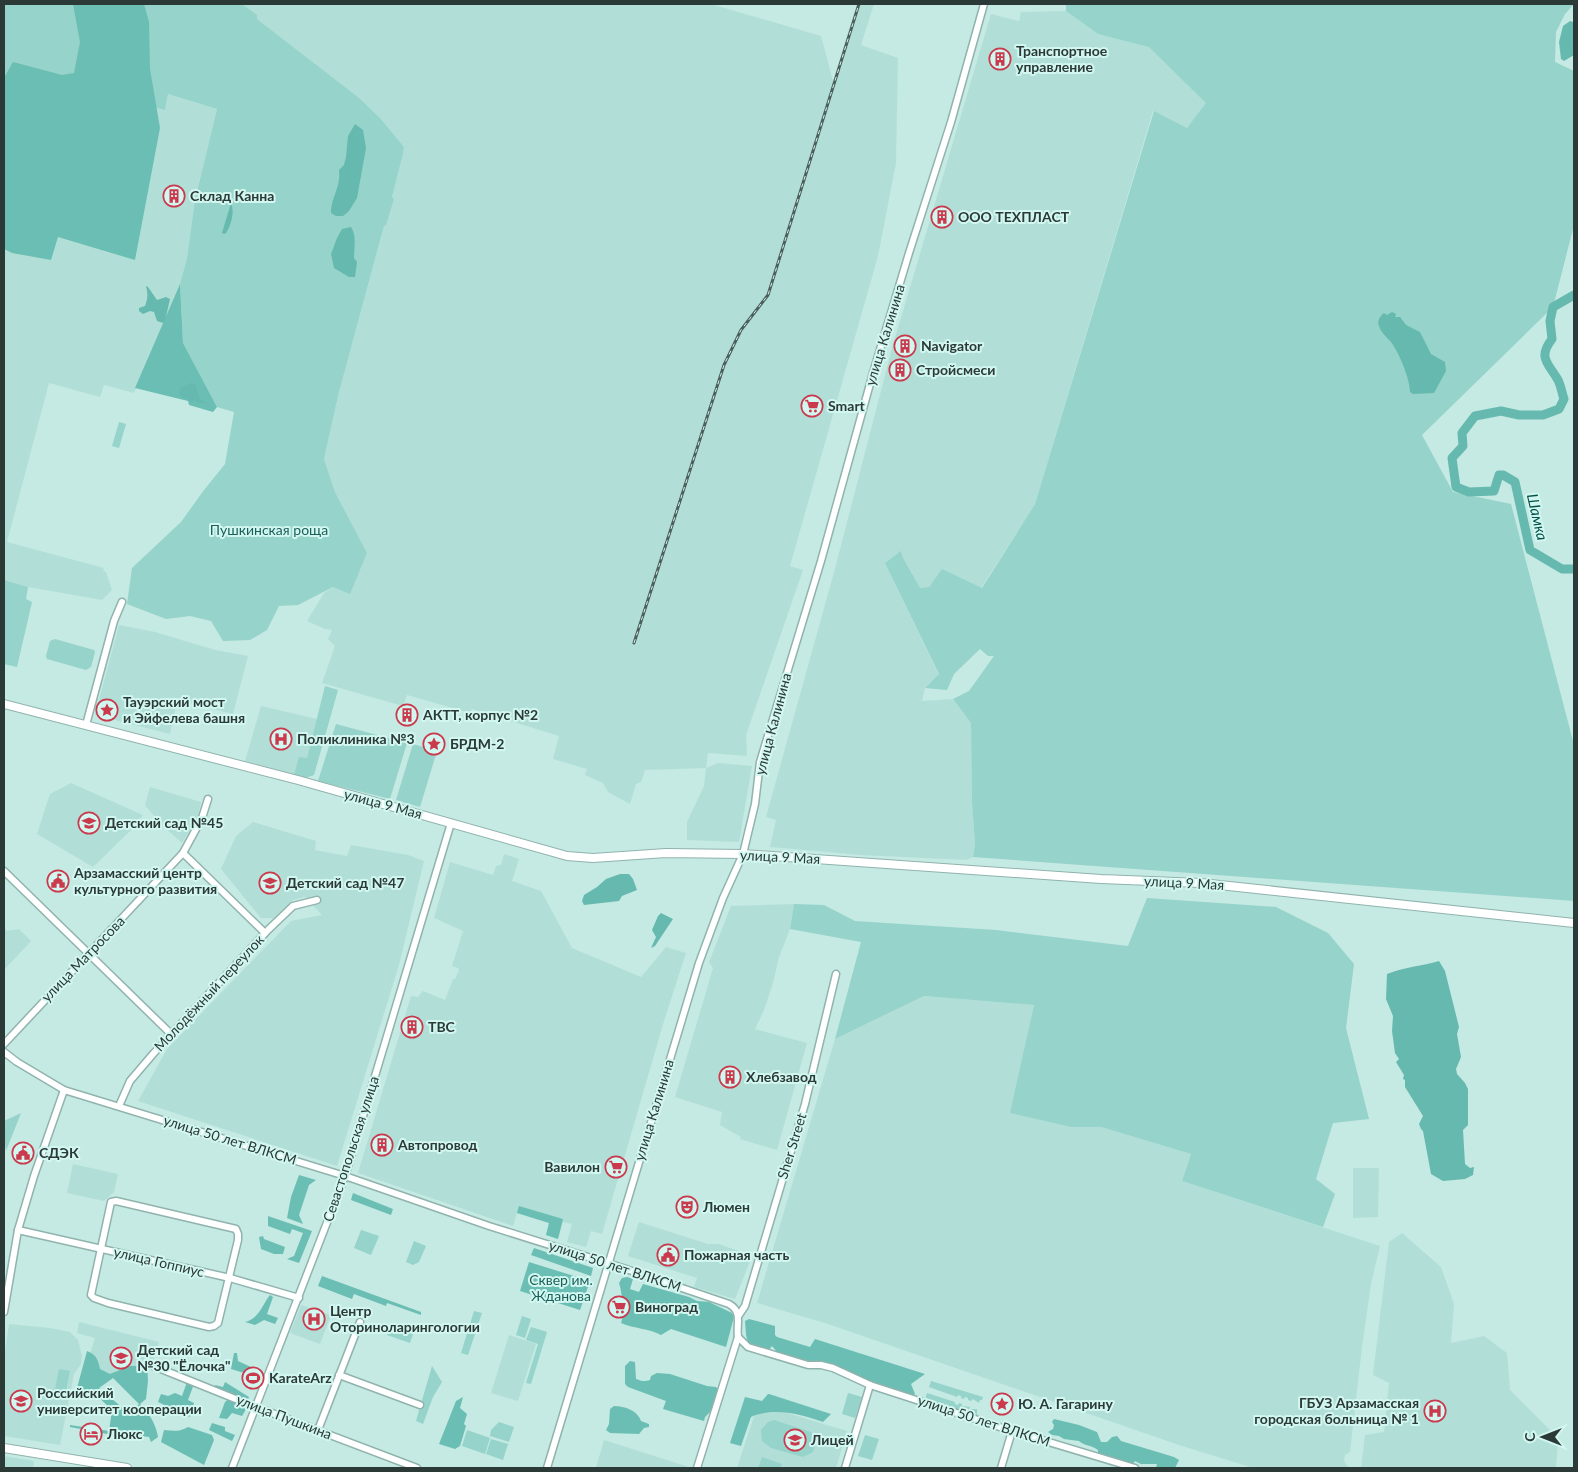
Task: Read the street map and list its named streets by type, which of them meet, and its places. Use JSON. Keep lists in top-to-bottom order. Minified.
{"streets":{"main road":["улица 9 Мая"],"street":["улица Калинина","улица Матросова","Молодёжный переулок","улица 50 лет ВЛКСМ","Sher Street","Севастопольская улица","улица Гоппиус","улица Пушкина"]},"crossings":[["улица Калинина","улица 9 Мая"],["улица Калинина","улица 50 лет ВЛКСМ"],["улица 9 Мая","Севастопольская улица"],["Молодёжный переулок","улица 50 лет ВЛКСМ"],["улица 50 лет ВЛКСМ","Sher Street"],["улица 50 лет ВЛКСМ","Севастопольская улица"],["Севастопольская улица","улица Гоппиус"],["Севастопольская улица","улица Пушкина"]],"water":["Шамка"],"parks":["Пушкинская роща","Сквер им. Жданова"],"places":{"building":["Транспортное управление","Склад Канна","ООО ТЕХПЛАСТ","Navigator","Стройсмеси","АКТТ, корпус №2","ТВС","Хлебзавод","Автопровод"],"supermarket":["Smart","Вавилон","Виноград"],"place":["Тауэрский мост и Эйфелева башня","БРДМ-2","Ю. А. Гагарину"],"hospital":["Поликлиника №3","Центр Оториноларингологии","ГБУЗ Арзамасская городская больница № 1"],"school or university":["Детский сад №45","Детский сад №47","Детский сад №30 \"Ёлочка\"","Российский университет кооперации","Лицей"],"public building":["Арзамасский центр культурного развития","СДЭК","Пожарная часть"],"theatre":["Люмен"],"sports":["KarateArz"],"hotel":["Люкс"]},"north":"left"}
